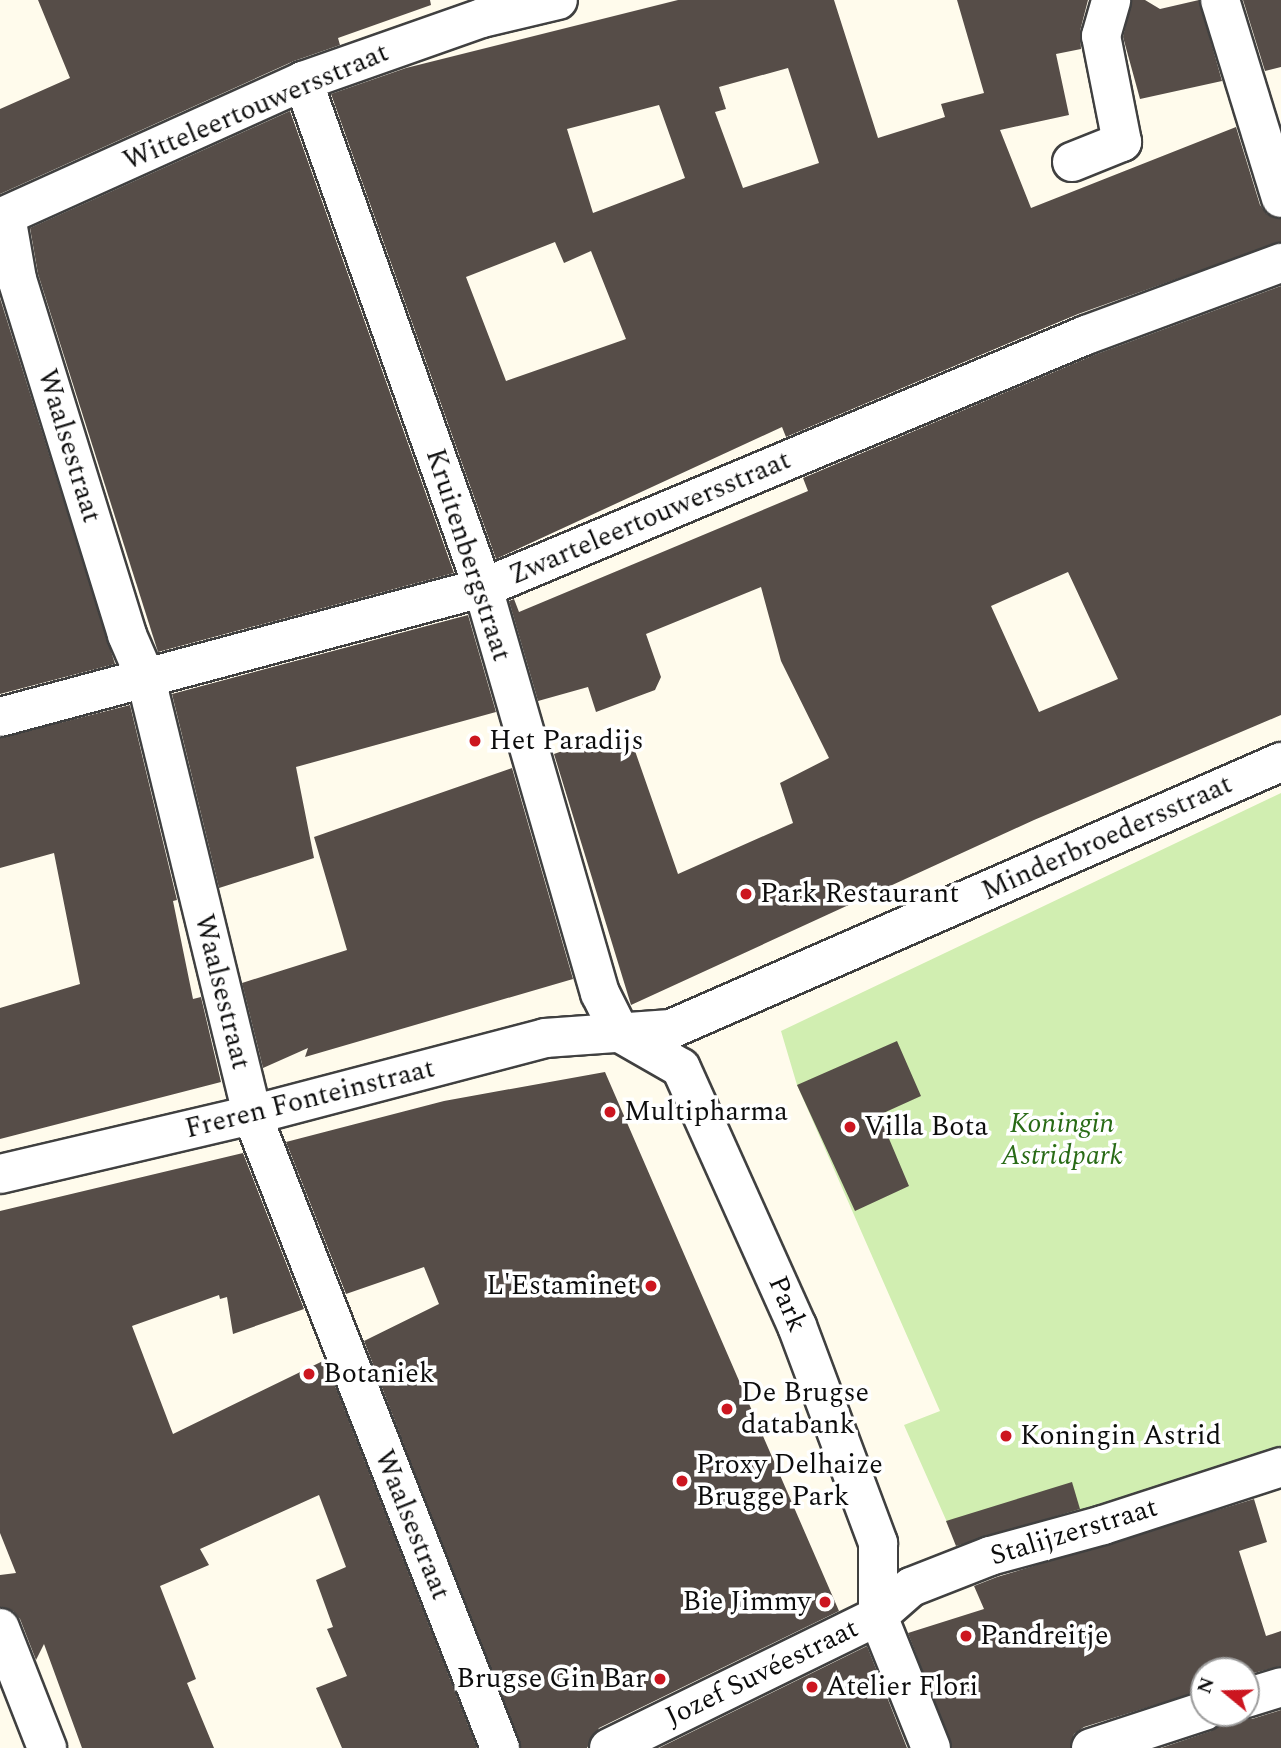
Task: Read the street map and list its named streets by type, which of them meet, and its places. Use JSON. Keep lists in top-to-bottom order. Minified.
{"streets":{"street":["Witteleertouwersstraat","Waalsestraat","Zwarteleertouwersstraat","Kruitenbergstraat","Minderbroedersstraat","Freren Fonteinstraat","Park","Stalijzerstraat","Jozef Suvéestraat"]},"crossings":[["Witteleertouwersstraat","Waalsestraat"],["Witteleertouwersstraat","Kruitenbergstraat"],["Waalsestraat","Zwarteleertouwersstraat"],["Waalsestraat","Freren Fonteinstraat"],["Zwarteleertouwersstraat","Kruitenbergstraat"],["Kruitenbergstraat","Minderbroedersstraat"],["Kruitenbergstraat","Freren Fonteinstraat"],["Kruitenbergstraat","Park"],["Minderbroedersstraat","Freren Fonteinstraat"],["Minderbroedersstraat","Park"],["Freren Fonteinstraat","Park"],["Park","Stalijzerstraat"],["Park","Jozef Suvéestraat"],["Stalijzerstraat","Jozef Suvéestraat"]],"parks":["Koningin Astridpark"],"places":["Het Paradijs","Park Restaurant","Multipharma","Villa Bota","L'Estaminet","Botaniek","De Brugse databank","Koningin Astrid","Proxy Delhaize Brugge Park","Bie Jimmy","Pandreitje","Brugse Gin Bar","Atelier Flori"],"north":"left"}
